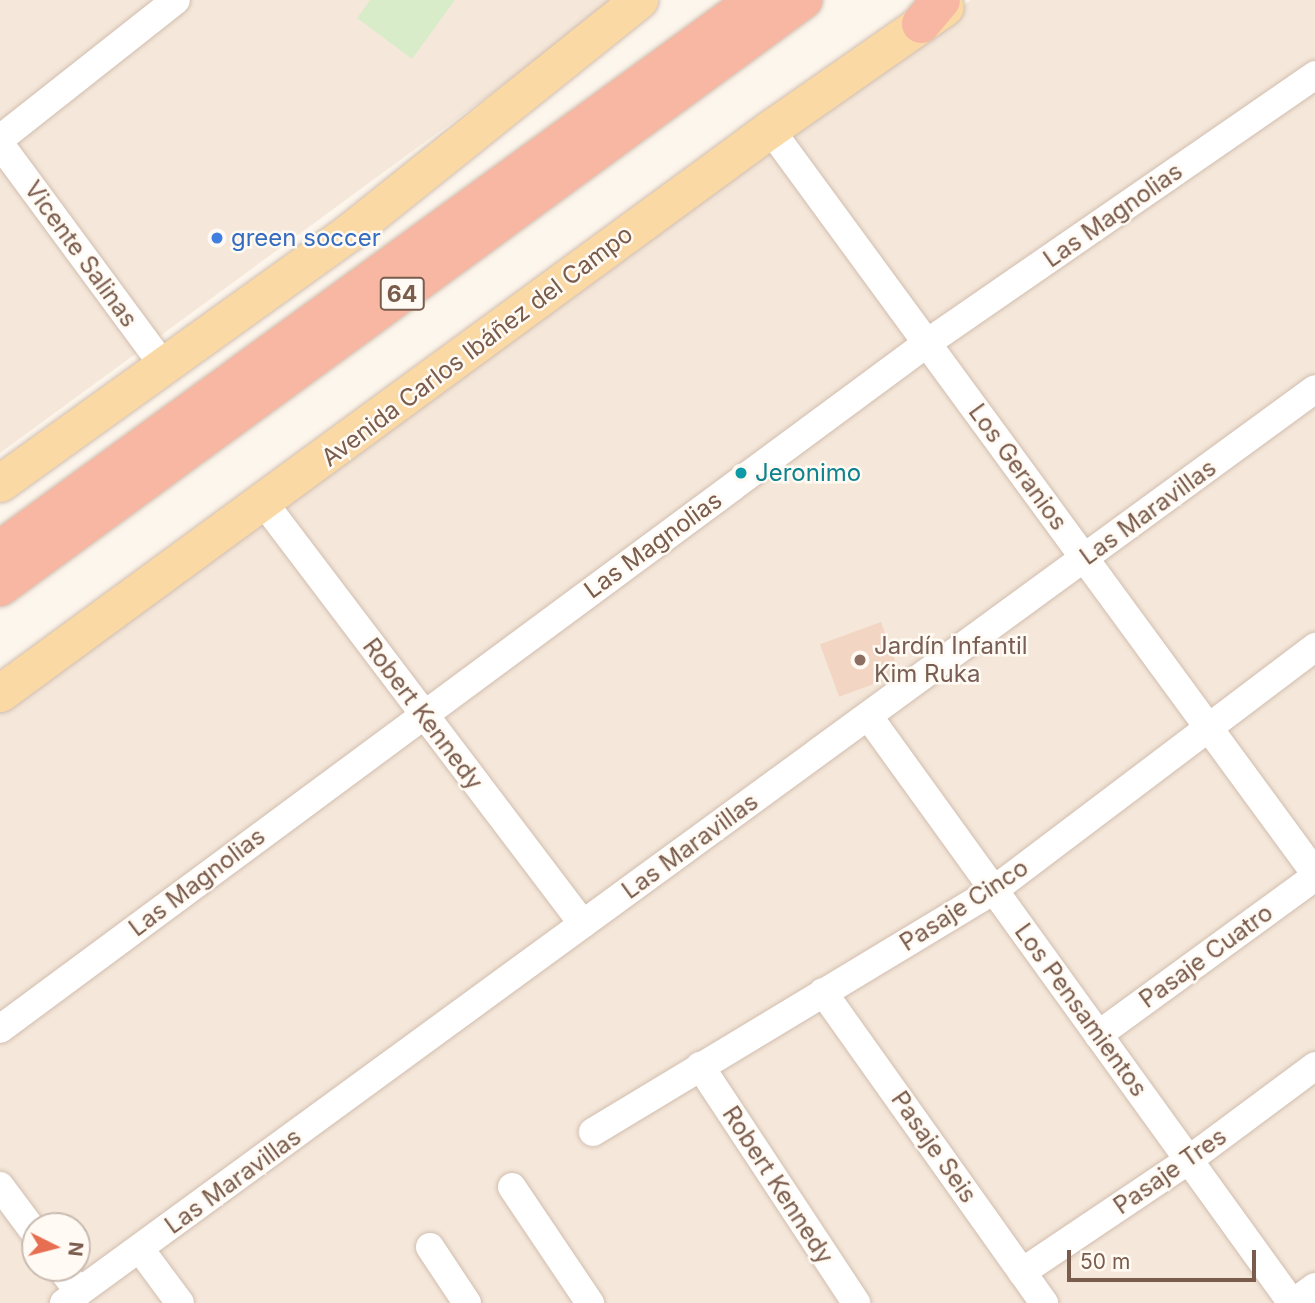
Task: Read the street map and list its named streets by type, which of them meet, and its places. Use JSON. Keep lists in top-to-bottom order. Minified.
{"streets":{"highway":["64"],"main road":["Avenida Carlos Ibáñez del Campo"],"street":["Las Magnolias","Vicente Salinas","Los Geranios","Las Maravillas","Robert Kennedy","Pasaje Cinco","Pasaje Cuatro","Los Pensamientos","Pasaje Seis","Pasaje Tres"]},"crossings":[["Las Magnolias","Los Geranios"],["Las Magnolias","Robert Kennedy"],["Avenida Carlos Ibáñez del Campo","Los Geranios"],["Avenida Carlos Ibáñez del Campo","Robert Kennedy"],["Los Geranios","Las Maravillas"],["Los Geranios","Pasaje Cinco"],["Los Geranios","Pasaje Cuatro"],["Las Maravillas","Robert Kennedy"],["Las Maravillas","Los Pensamientos"],["Robert Kennedy","Pasaje Cinco"],["Pasaje Cinco","Los Pensamientos"],["Pasaje Cinco","Pasaje Seis"],["Pasaje Cuatro","Los Pensamientos"],["Los Pensamientos","Pasaje Tres"],["Pasaje Seis","Pasaje Tres"]],"places":["green soccer","Jeronimo","Jardín Infantil Kim Ruka"],"scale_bar":"50 m","north":"right"}
